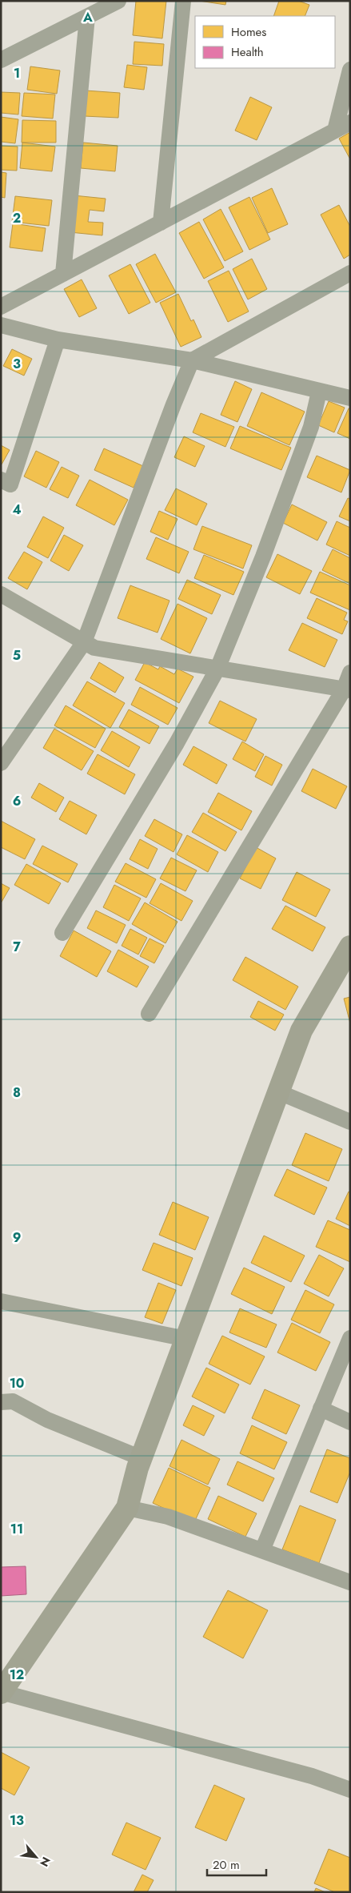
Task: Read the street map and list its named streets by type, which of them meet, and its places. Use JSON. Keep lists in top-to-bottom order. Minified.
{"legend":["Homes","Health"],"scale_bar":"20 m","north":"bottom right","grid":{"columns":["A"],"rows":["1","2","3","4","5","6","7","8","9","10","11","12","13"]}}
